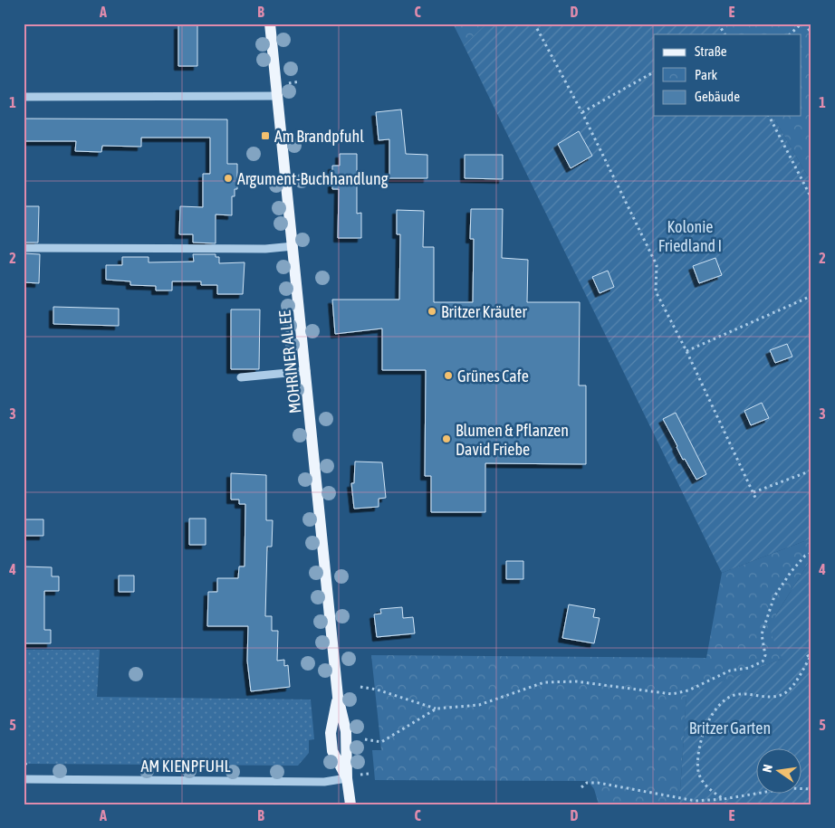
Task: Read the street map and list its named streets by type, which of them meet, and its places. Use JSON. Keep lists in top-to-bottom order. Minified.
{"streets":{"main road":["MOHRINER ALLEE"],"street":["AM KIENPFUHL"]},"crossings":[["MOHRINER ALLEE","AM KIENPFUHL"]],"parks":["Kolonie Friedland I","Britzer Garten"],"places":{"transit":["Am Brandpfuhl"],"other":["Argument-Buchhandlung","Britzer Kräuter","Grünes Cafe","Blumen & Pflanzen David Friebe"]},"legend":["Straße","Park","Gebäude"],"north":"left","grid":{"columns":["A","B","C","D","E"],"rows":["1","2","3","4","5"]}}
